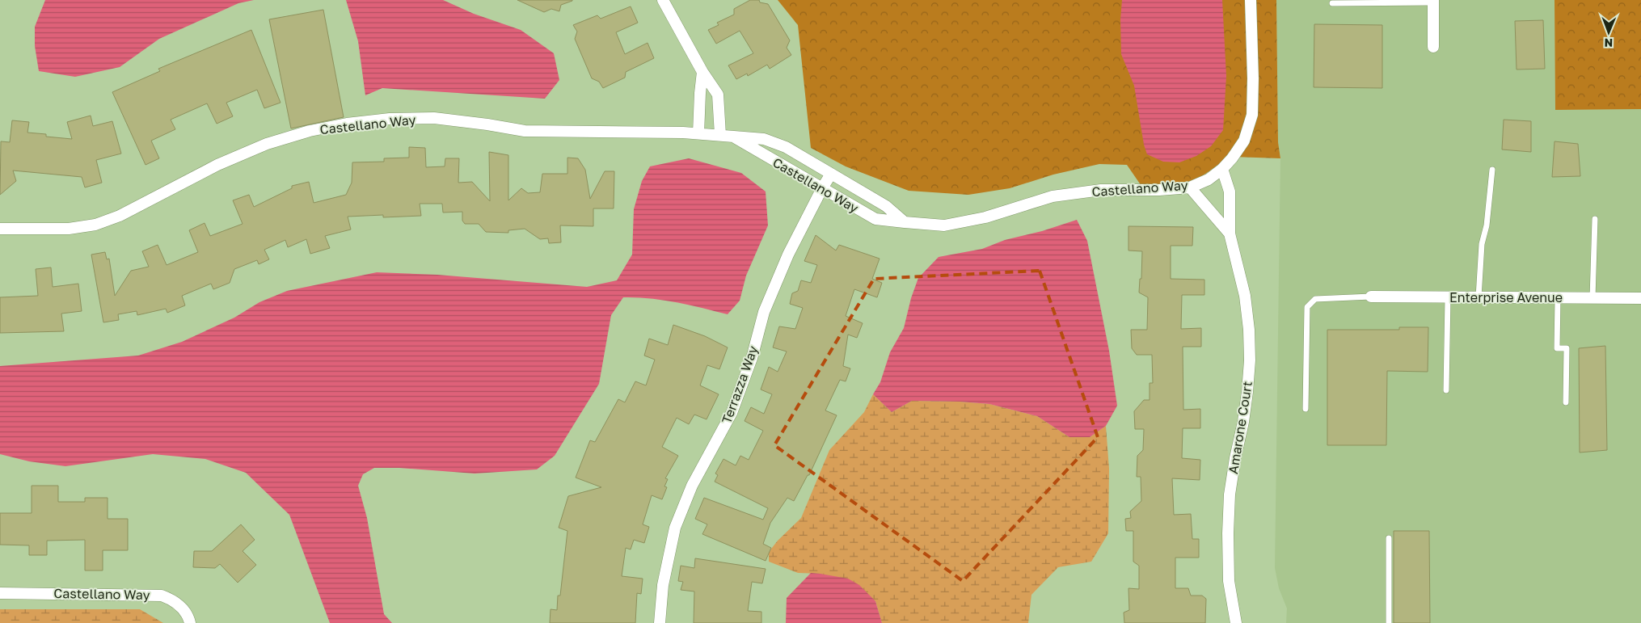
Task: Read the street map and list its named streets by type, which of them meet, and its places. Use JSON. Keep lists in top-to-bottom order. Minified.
{"streets":{"street":["Castellano Way","Enterprise Avenue","Terrazza Way","Amarone Court"]},"crossings":[["Castellano Way","Terrazza Way"]],"north":"bottom"}
